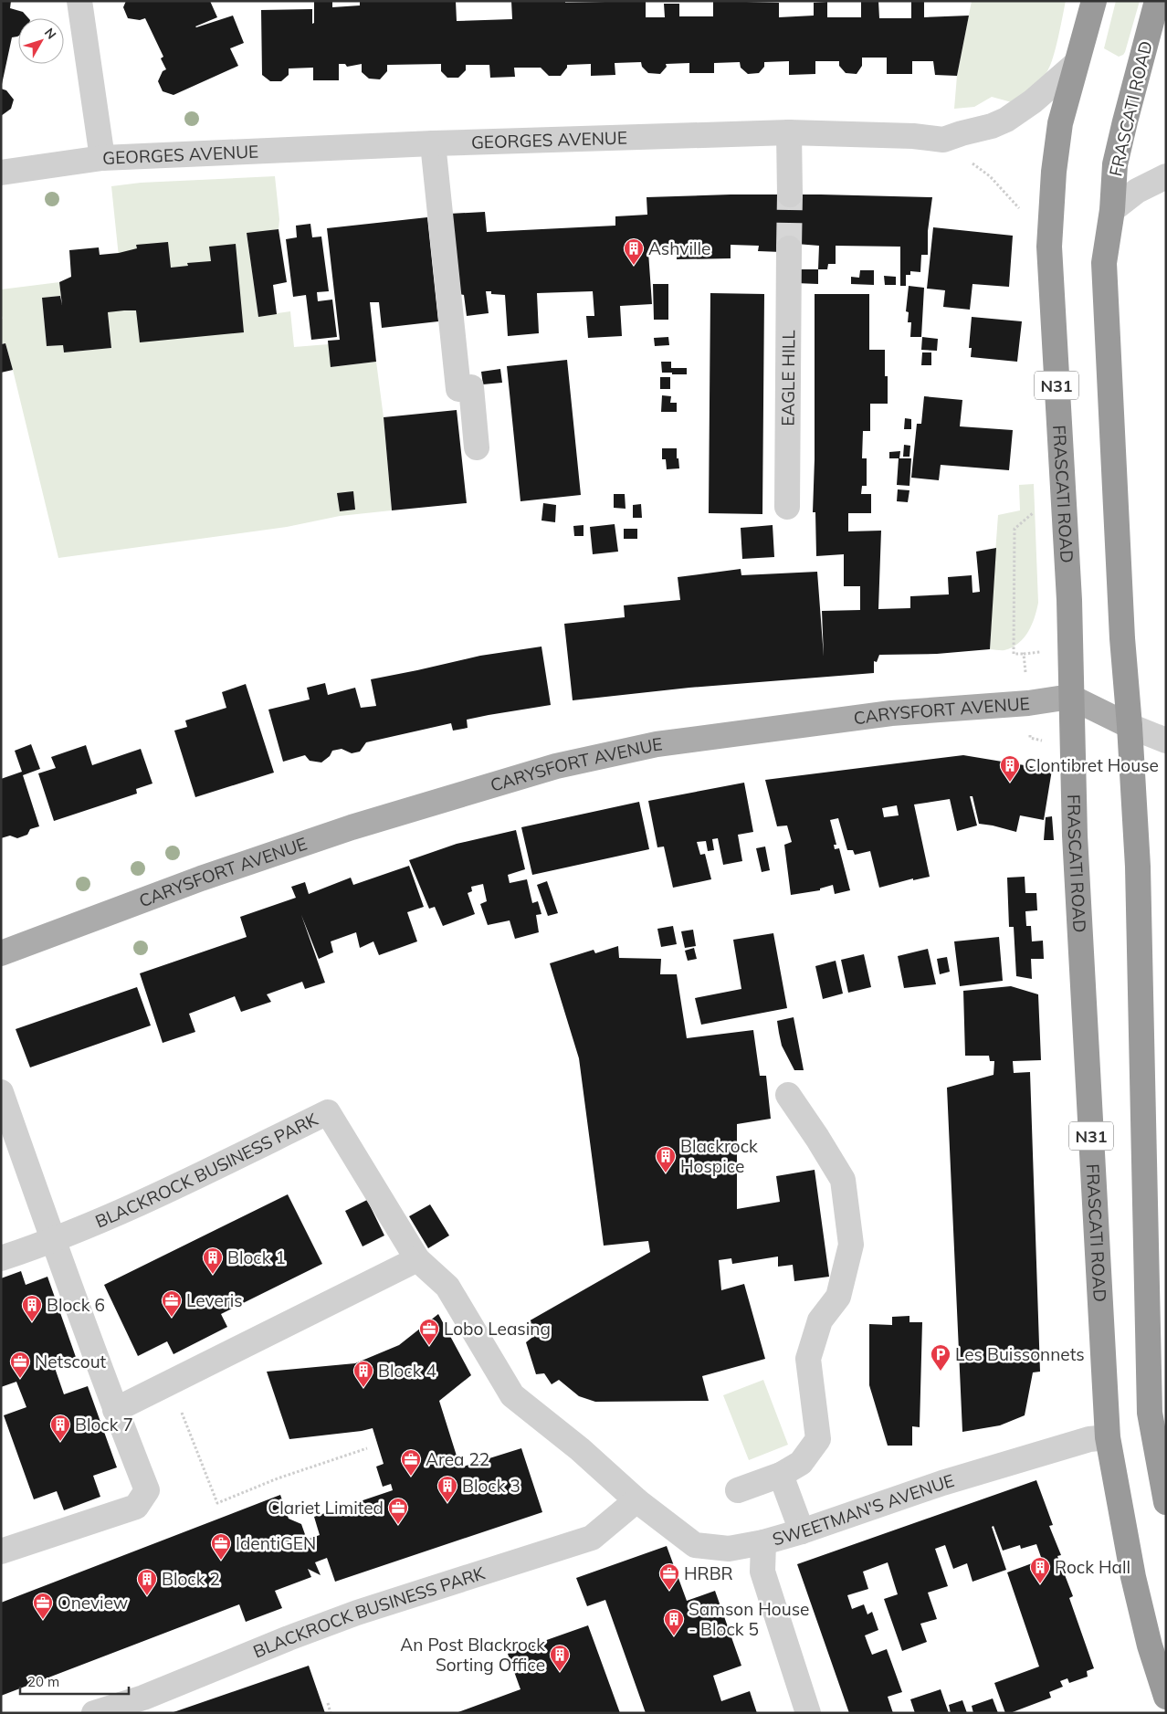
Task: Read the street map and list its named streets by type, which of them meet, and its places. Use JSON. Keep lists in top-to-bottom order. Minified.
{"streets":{"highway":["FRASCATI ROAD","N31"],"main road":["CARYSFORT AVENUE"],"street":["GEORGES AVENUE","EAGLE HILL","BLACKROCK BUSINESS PARK","SWEETMAN'S AVENUE"]},"crossings":[["FRASCATI ROAD","GEORGES AVENUE"],["FRASCATI ROAD","CARYSFORT AVENUE"],["FRASCATI ROAD","SWEETMAN'S AVENUE"],["BLACKROCK BUSINESS PARK","SWEETMAN'S AVENUE"]],"places":{"building":["Ashville","Clontibret House","Blackrock Hospice","Block 1","Block 6","Block 4","Block 7","Block 3","Rock Hall","Block 2","Samson House - Block 5","An Post Blackrock Sorting Office"],"office":["Leveris","Lobo Leasing","Netscout","Area 22","Clariet Limited","IdentiGEN","HRBR","Oneview"],"parking":["Les Buissonnets"]},"scale_bar":"20 m","north":"top right"}
